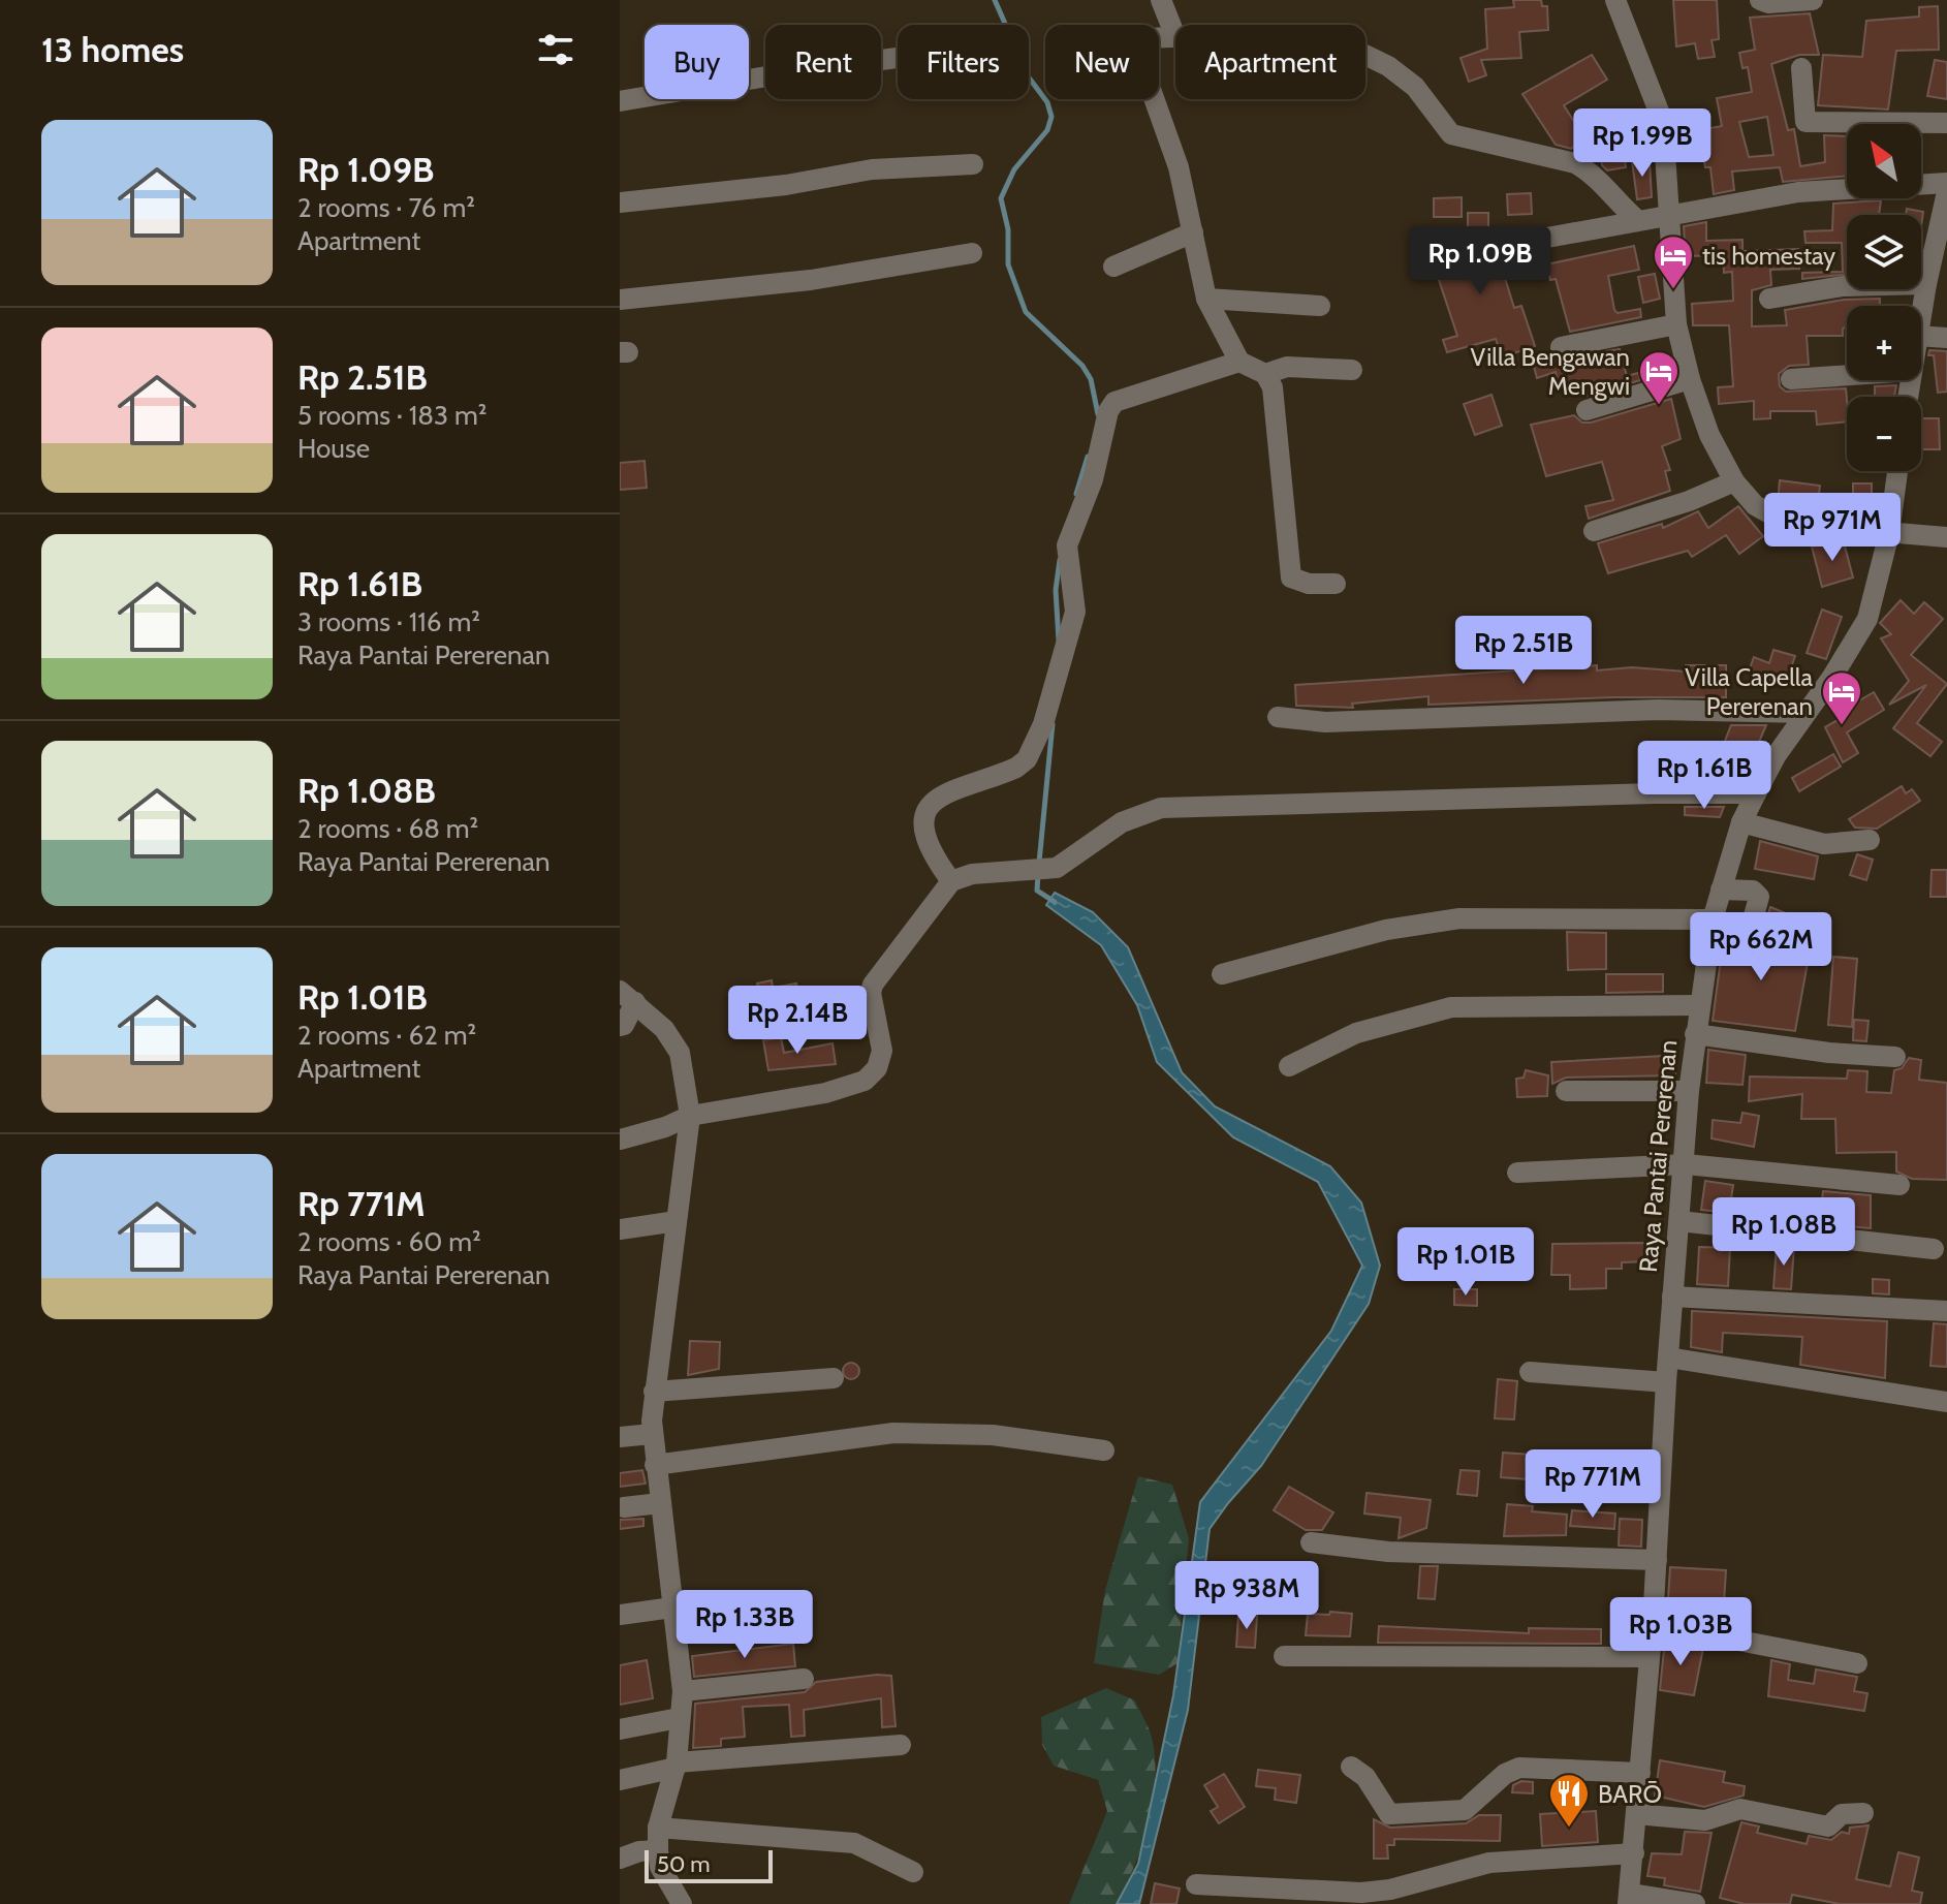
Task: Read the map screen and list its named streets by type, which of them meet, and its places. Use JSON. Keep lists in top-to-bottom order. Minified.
{"streets":{"street":["Raya Pantai Pererenan"]},"places":{"hotel":["tis homestay","Villa Bengawan Mengwi","Villa Capella Pererenan"],"restaurant":["BARŌ"]},"scale_bar":"50 m","north":"top left","page":{"heading":"13 homes","chip":["Buy","Rent","Filters","New","Apartment"],"list":[{"name":"Rp 1.09B","note":"2 rooms · 76 m² · Apartment"},{"name":"Rp 2.51B","note":"5 rooms · 183 m² · House"},{"name":"Rp 1.61B","note":"3 rooms · 116 m² · Raya Pantai Pererenan"},{"name":"Rp 1.08B","note":"2 rooms · 68 m² · Raya Pantai Pererenan"},{"name":"Rp 1.01B","note":"2 rooms · 62 m² · Apartment"},{"name":"Rp 771M","note":"2 rooms · 60 m² · Raya Pantai Pererenan"}],"price":["Rp 1.99B","Rp 1.09B","Rp 971M","Rp 2.51B","Rp 1.61B","Rp 662M","Rp 2.14B","Rp 1.08B","Rp 1.01B","Rp 771M","Rp 938M","Rp 1.33B","Rp 1.03B"],"map_buttons":["+","−"],"scale":"50 m"}}
